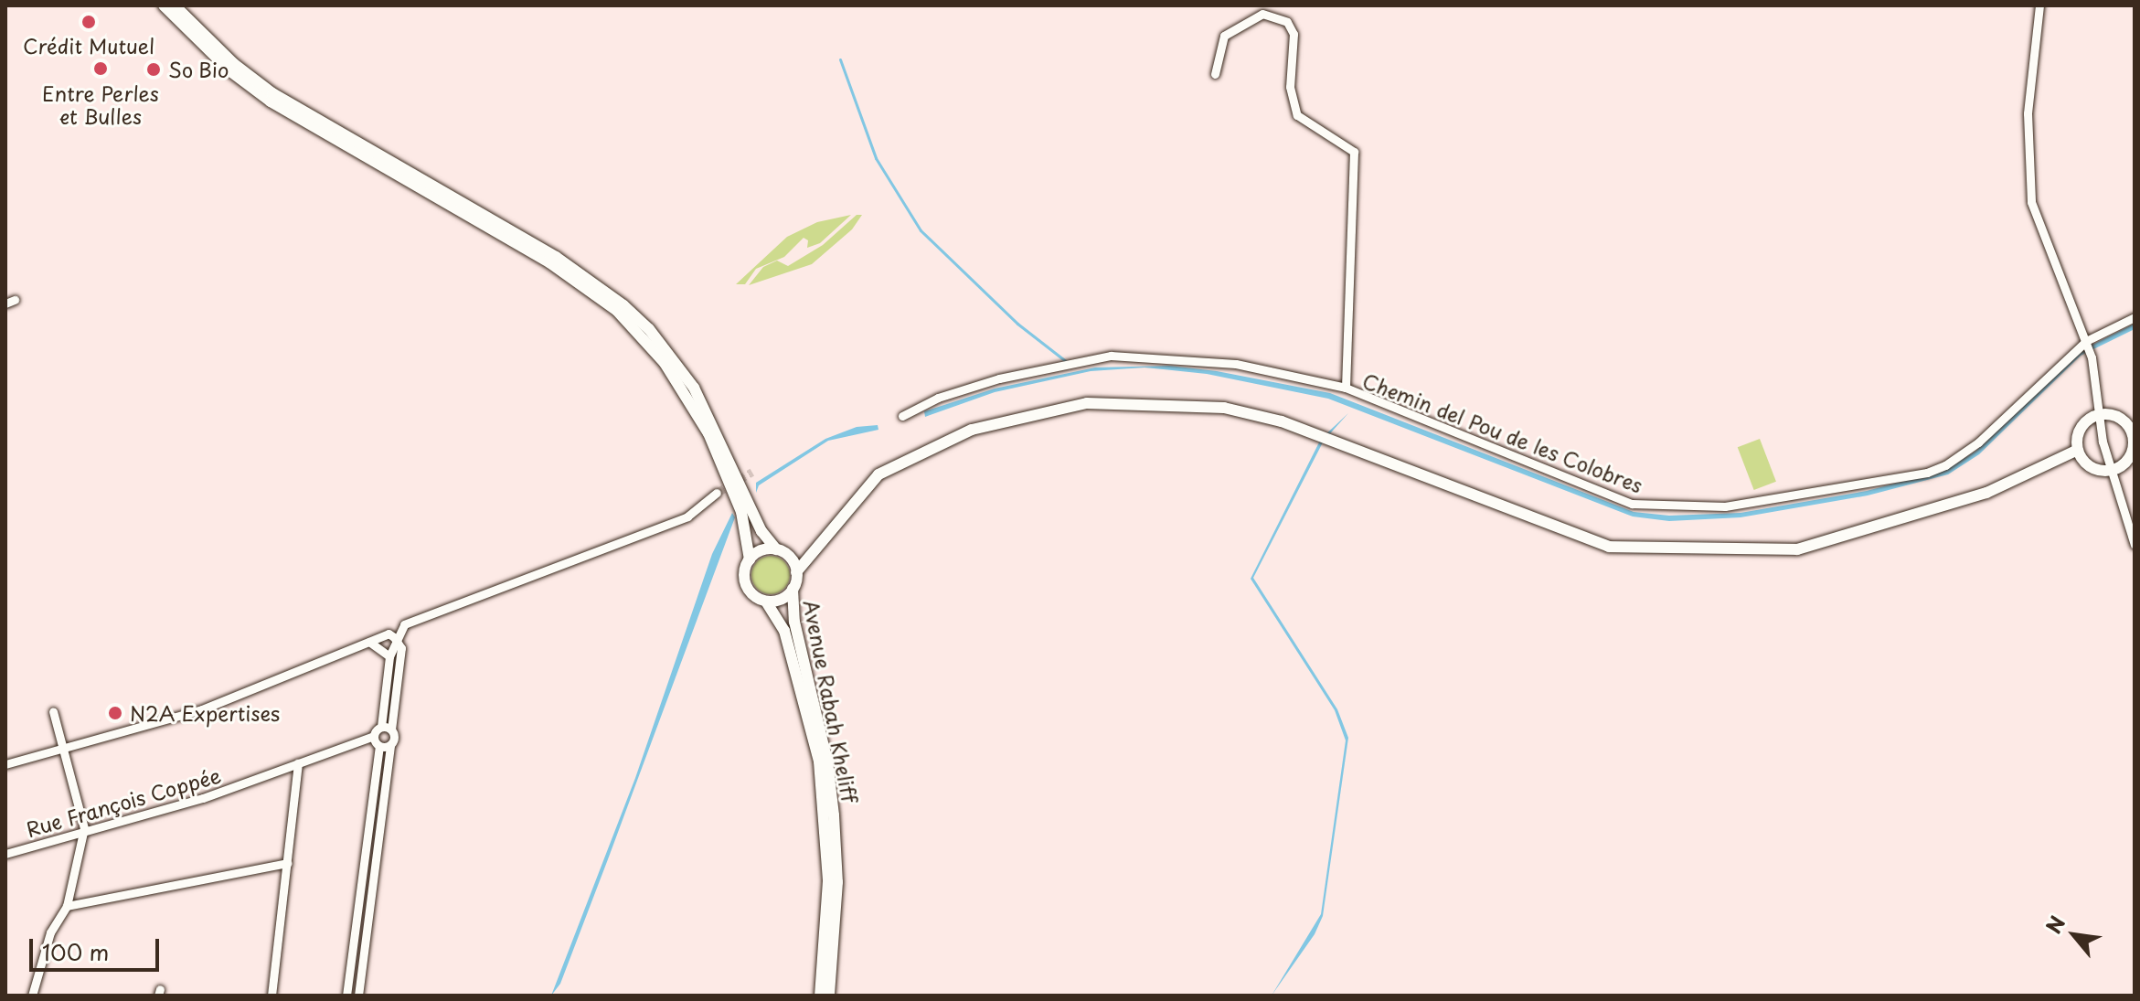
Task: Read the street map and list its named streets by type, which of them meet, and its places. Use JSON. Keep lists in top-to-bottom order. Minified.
{"streets":{"main road":["Avenue Rabah Kheliff"],"street":["Chemin del Pou de les Colobres","Rue François Coppée"]},"places":["Crédit Mutuel","Entre Perles et Bulles","So Bio","N2A Expertises"],"scale_bar":"100 m","north":"top left"}
